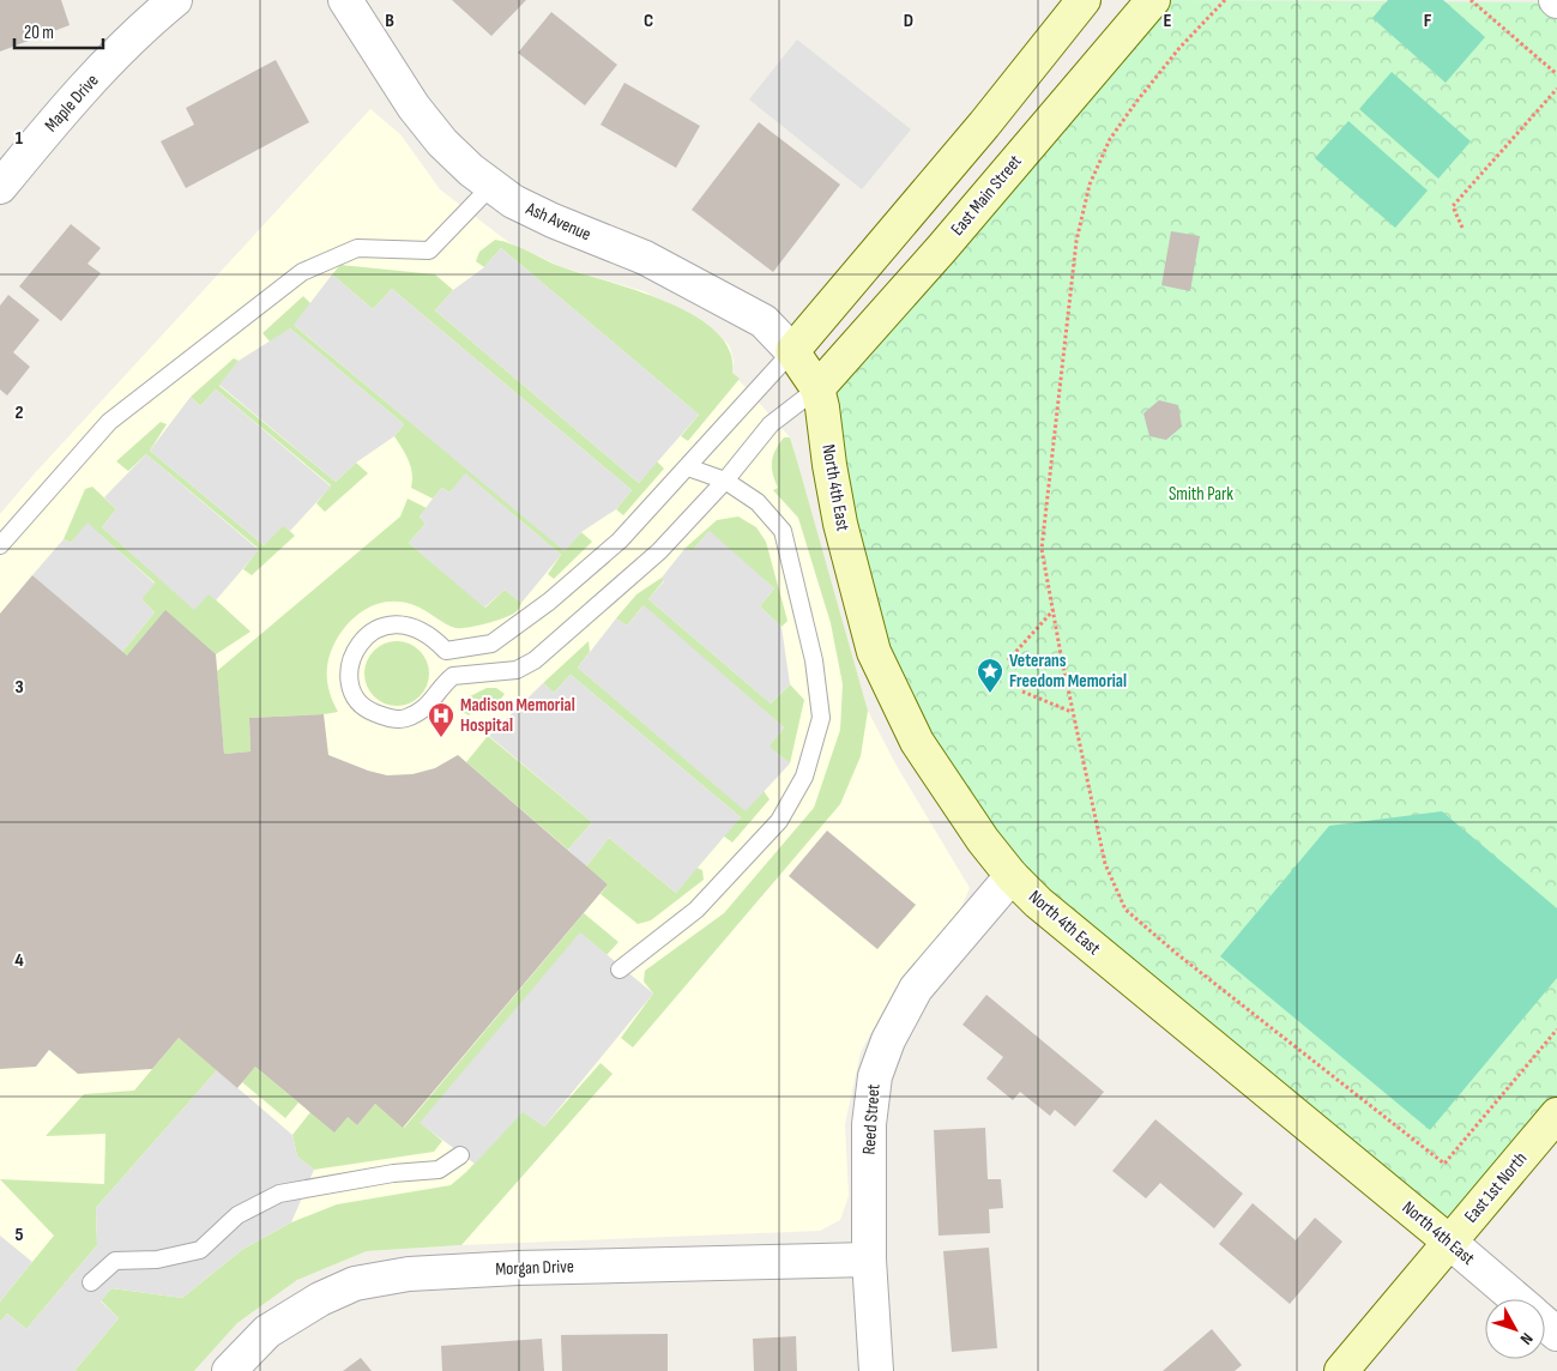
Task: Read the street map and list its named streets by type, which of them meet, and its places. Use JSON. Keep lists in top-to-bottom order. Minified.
{"streets":{"street":["Maple Drive","East Main Street","Ash Avenue","North 4th East","Reed Street","East 1st North","Morgan Drive"]},"crossings":[["East Main Street","Ash Avenue"],["East Main Street","North 4th East"],["Ash Avenue","North 4th East"],["North 4th East","Reed Street"],["North 4th East","East 1st North"],["Reed Street","Morgan Drive"]],"parks":["Smith Park"],"places":{"place":["Veterans Freedom Memorial"],"hospital":["Madison Memorial Hospital"]},"scale_bar":"20 m","north":"bottom right","grid":{"columns":["B","C","D","E","F"],"rows":["1","2","3","4","5"]}}
